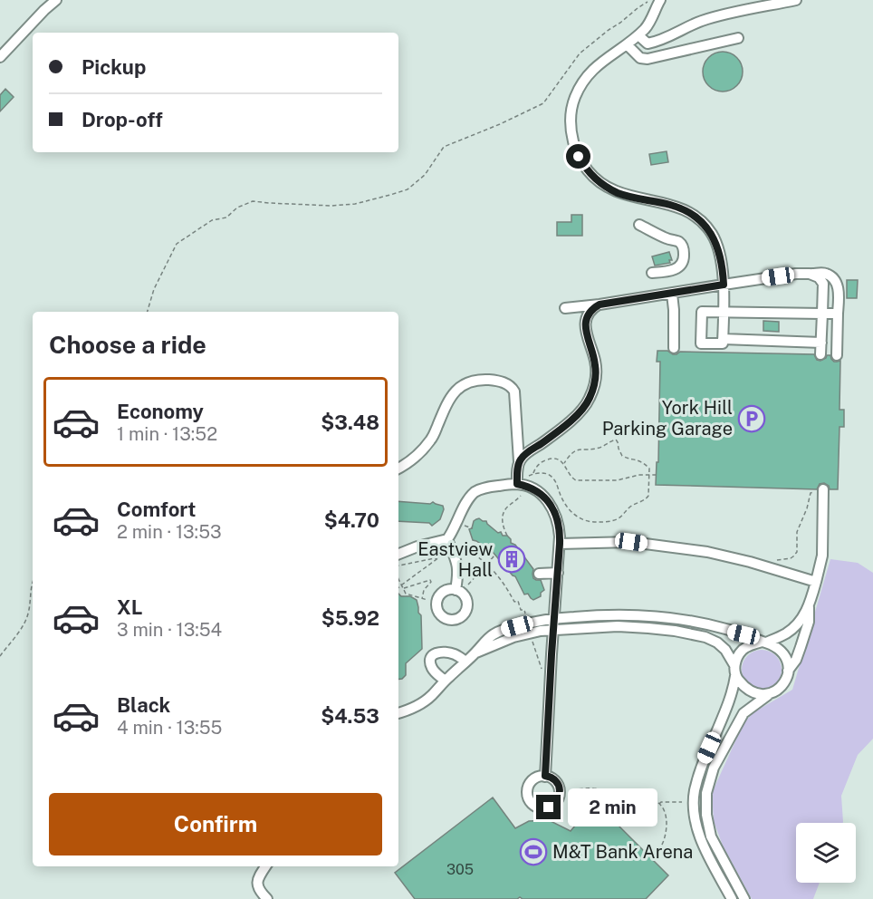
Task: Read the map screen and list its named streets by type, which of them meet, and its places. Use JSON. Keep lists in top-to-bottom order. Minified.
{"places":{"parking":["York Hill Parking Garage"],"building":["Eastview Hall"],"sports":["M&T Bank Arena"]},"house_numbers":["305"],"page":{"banner":["Pickup","Drop-off"],"heading":"Choose a ride","list":[{"name":"Economy","note":"1 min · 13:52","value":"$3.48"},{"name":"Comfort","note":"2 min · 13:53","value":"$4.70"},{"name":"XL","note":"3 min · 13:54","value":"$5.92"},{"name":"Black","note":"4 min · 13:55","value":"$4.53"}],"buttons":"Confirm","bubble":"2 min"}}
